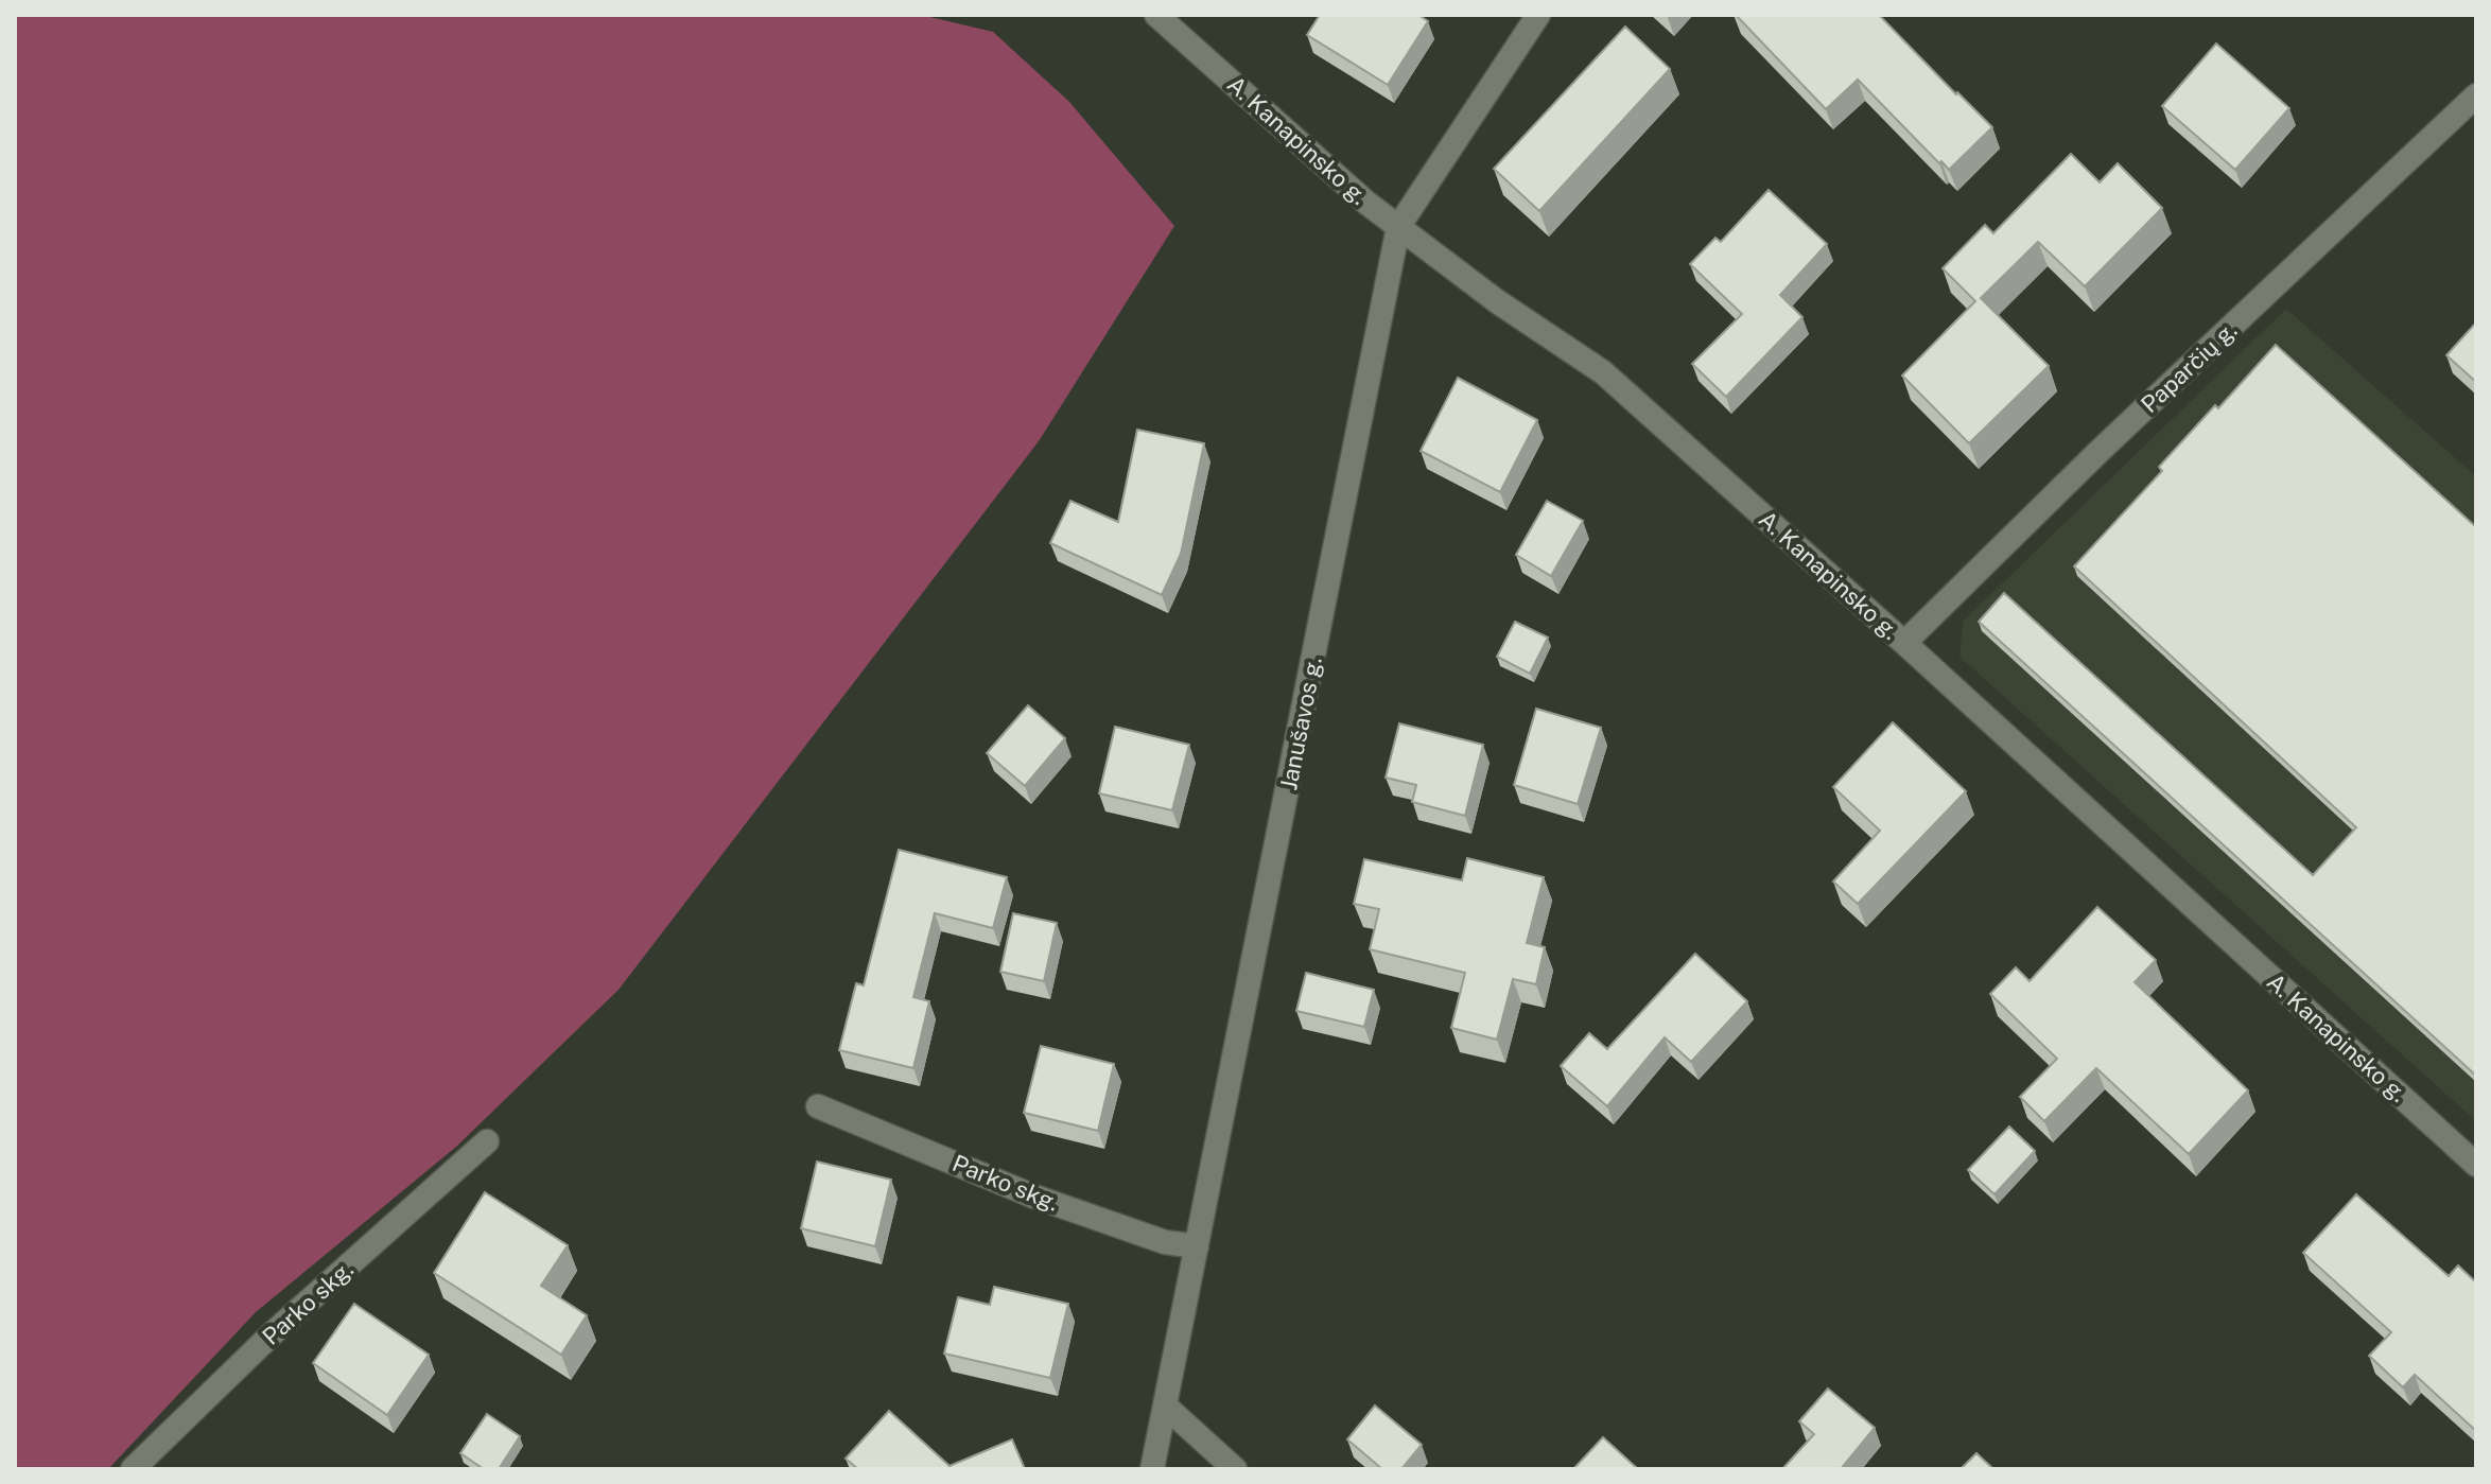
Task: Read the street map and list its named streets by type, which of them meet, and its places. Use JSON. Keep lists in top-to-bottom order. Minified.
{"streets":{"street":["A. Kanapinsko g.","Paparčių g.","Janušavos g.","Parko skg."]},"crossings":[["A. Kanapinsko g.","Paparčių g."],["A. Kanapinsko g.","Janušavos g."],["Janušavos g.","Parko skg."]]}
